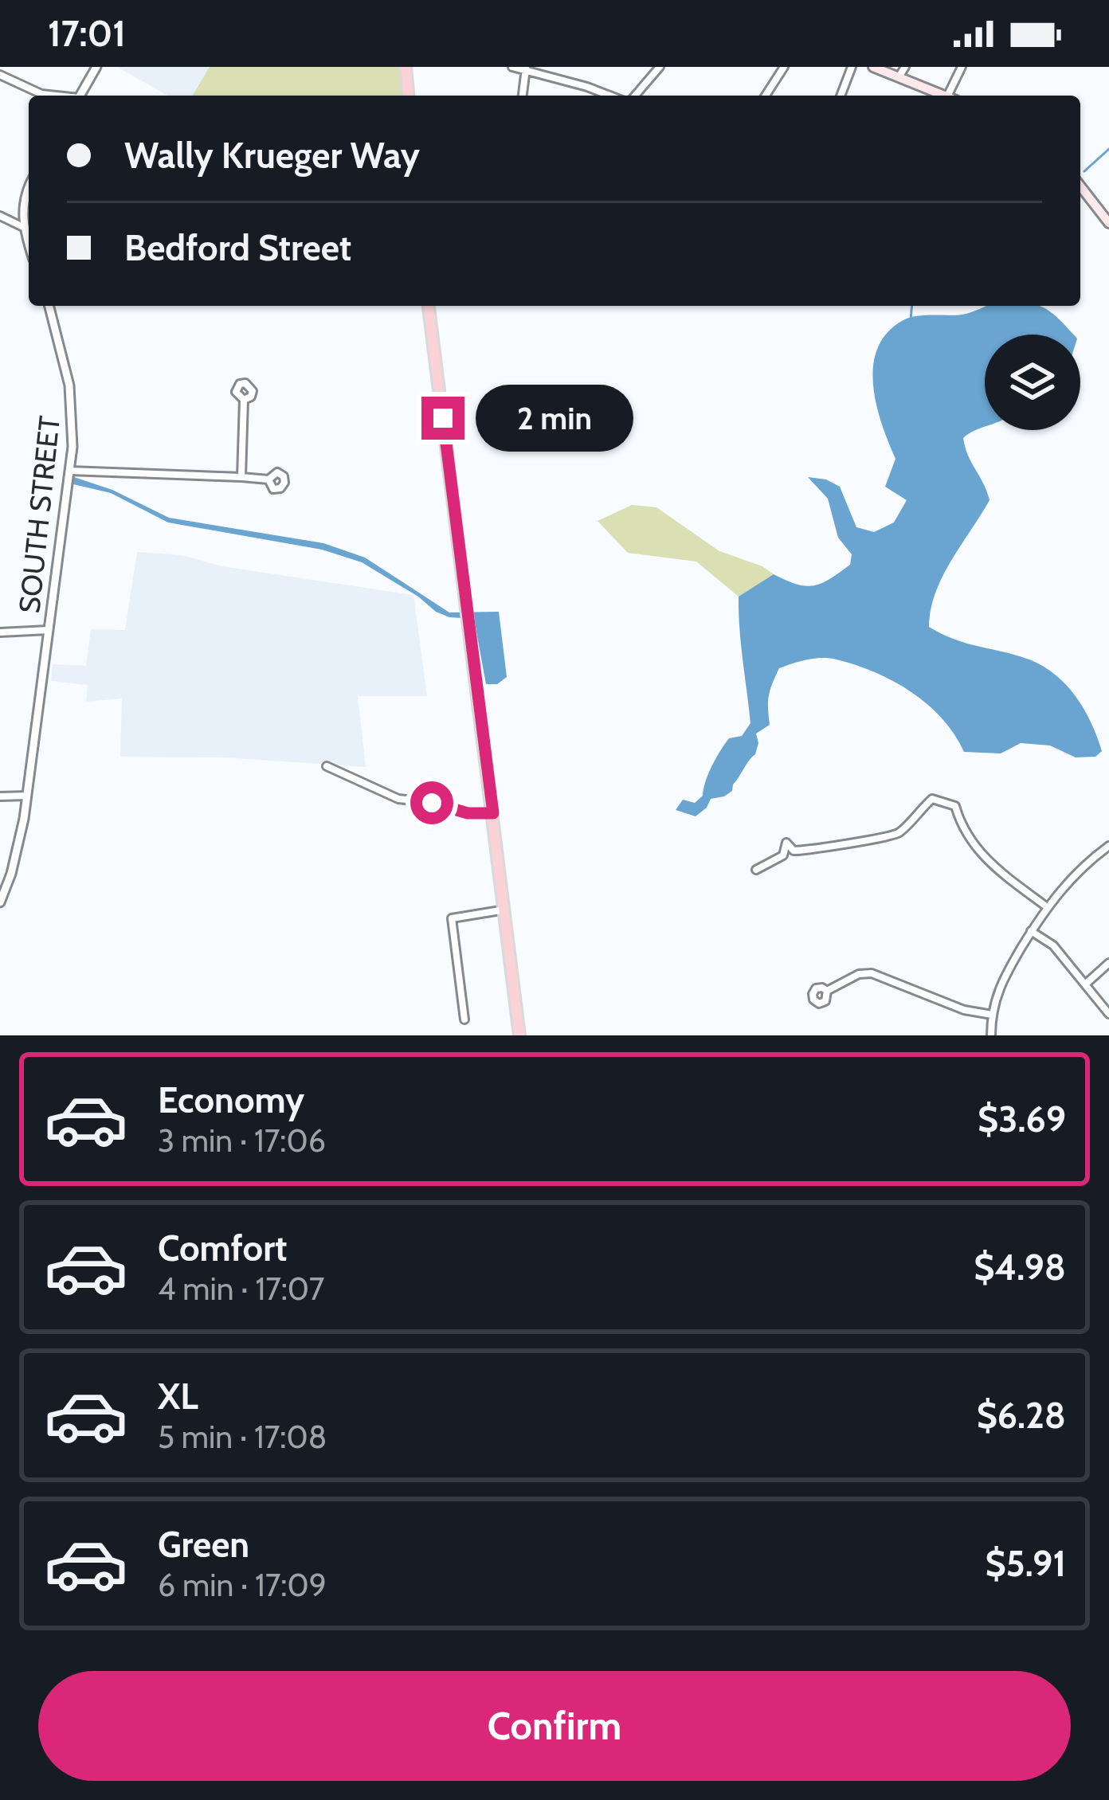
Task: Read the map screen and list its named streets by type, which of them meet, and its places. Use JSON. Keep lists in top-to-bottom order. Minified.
{"streets":{"street":["SOUTH STREET"]},"page":{"status":"17:01","banner":["Wally Krueger Way","Bedford Street"],"bubble":"2 min","list":[{"name":"Economy","note":"3 min · 17:06","value":"$3.69"},{"name":"Comfort","note":"4 min · 17:07","value":"$4.98"},{"name":"XL","note":"5 min · 17:08","value":"$6.28"},{"name":"Green","note":"6 min · 17:09","value":"$5.91"}],"buttons":"Confirm"}}
